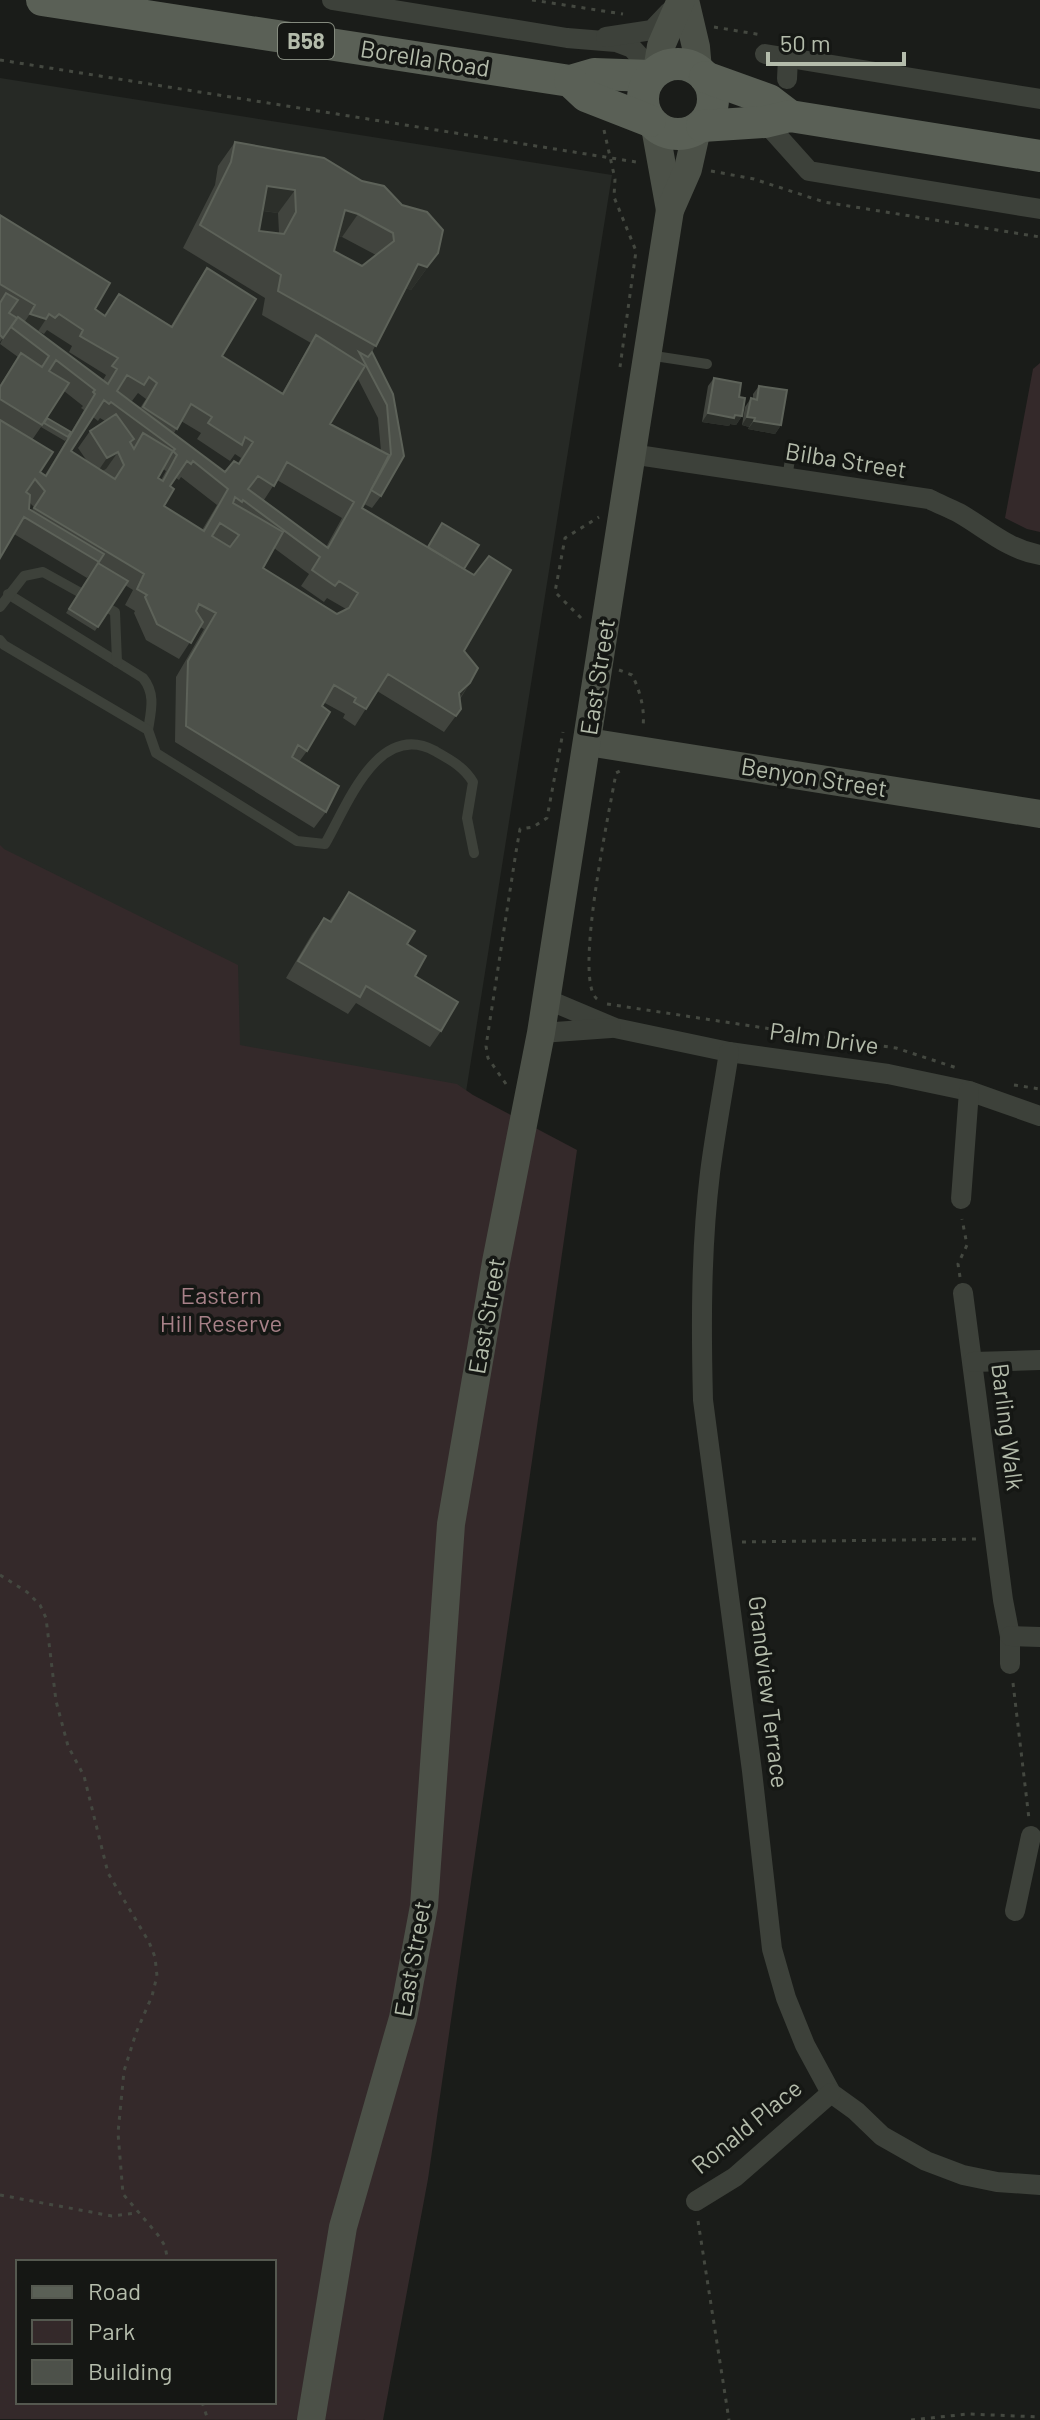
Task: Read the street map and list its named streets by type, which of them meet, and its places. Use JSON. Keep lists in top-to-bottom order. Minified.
{"streets":{"main road":["B58","Borella Road","East Street","Benyon Street"],"street":["Bilba Street","Palm Drive","Barling Walk","Grandview Terrace","Ronald Place"]},"crossings":[["B58","Borella Road"],["B58","East Street"],["Borella Road","East Street"],["Bilba Street","East Street"],["East Street","Benyon Street"],["East Street","Palm Drive"],["Palm Drive","Grandview Terrace"],["Grandview Terrace","Ronald Place"]],"parks":["Eastern Hill Reserve"],"legend":["Road","Park","Building"],"scale_bar":"50 m"}
